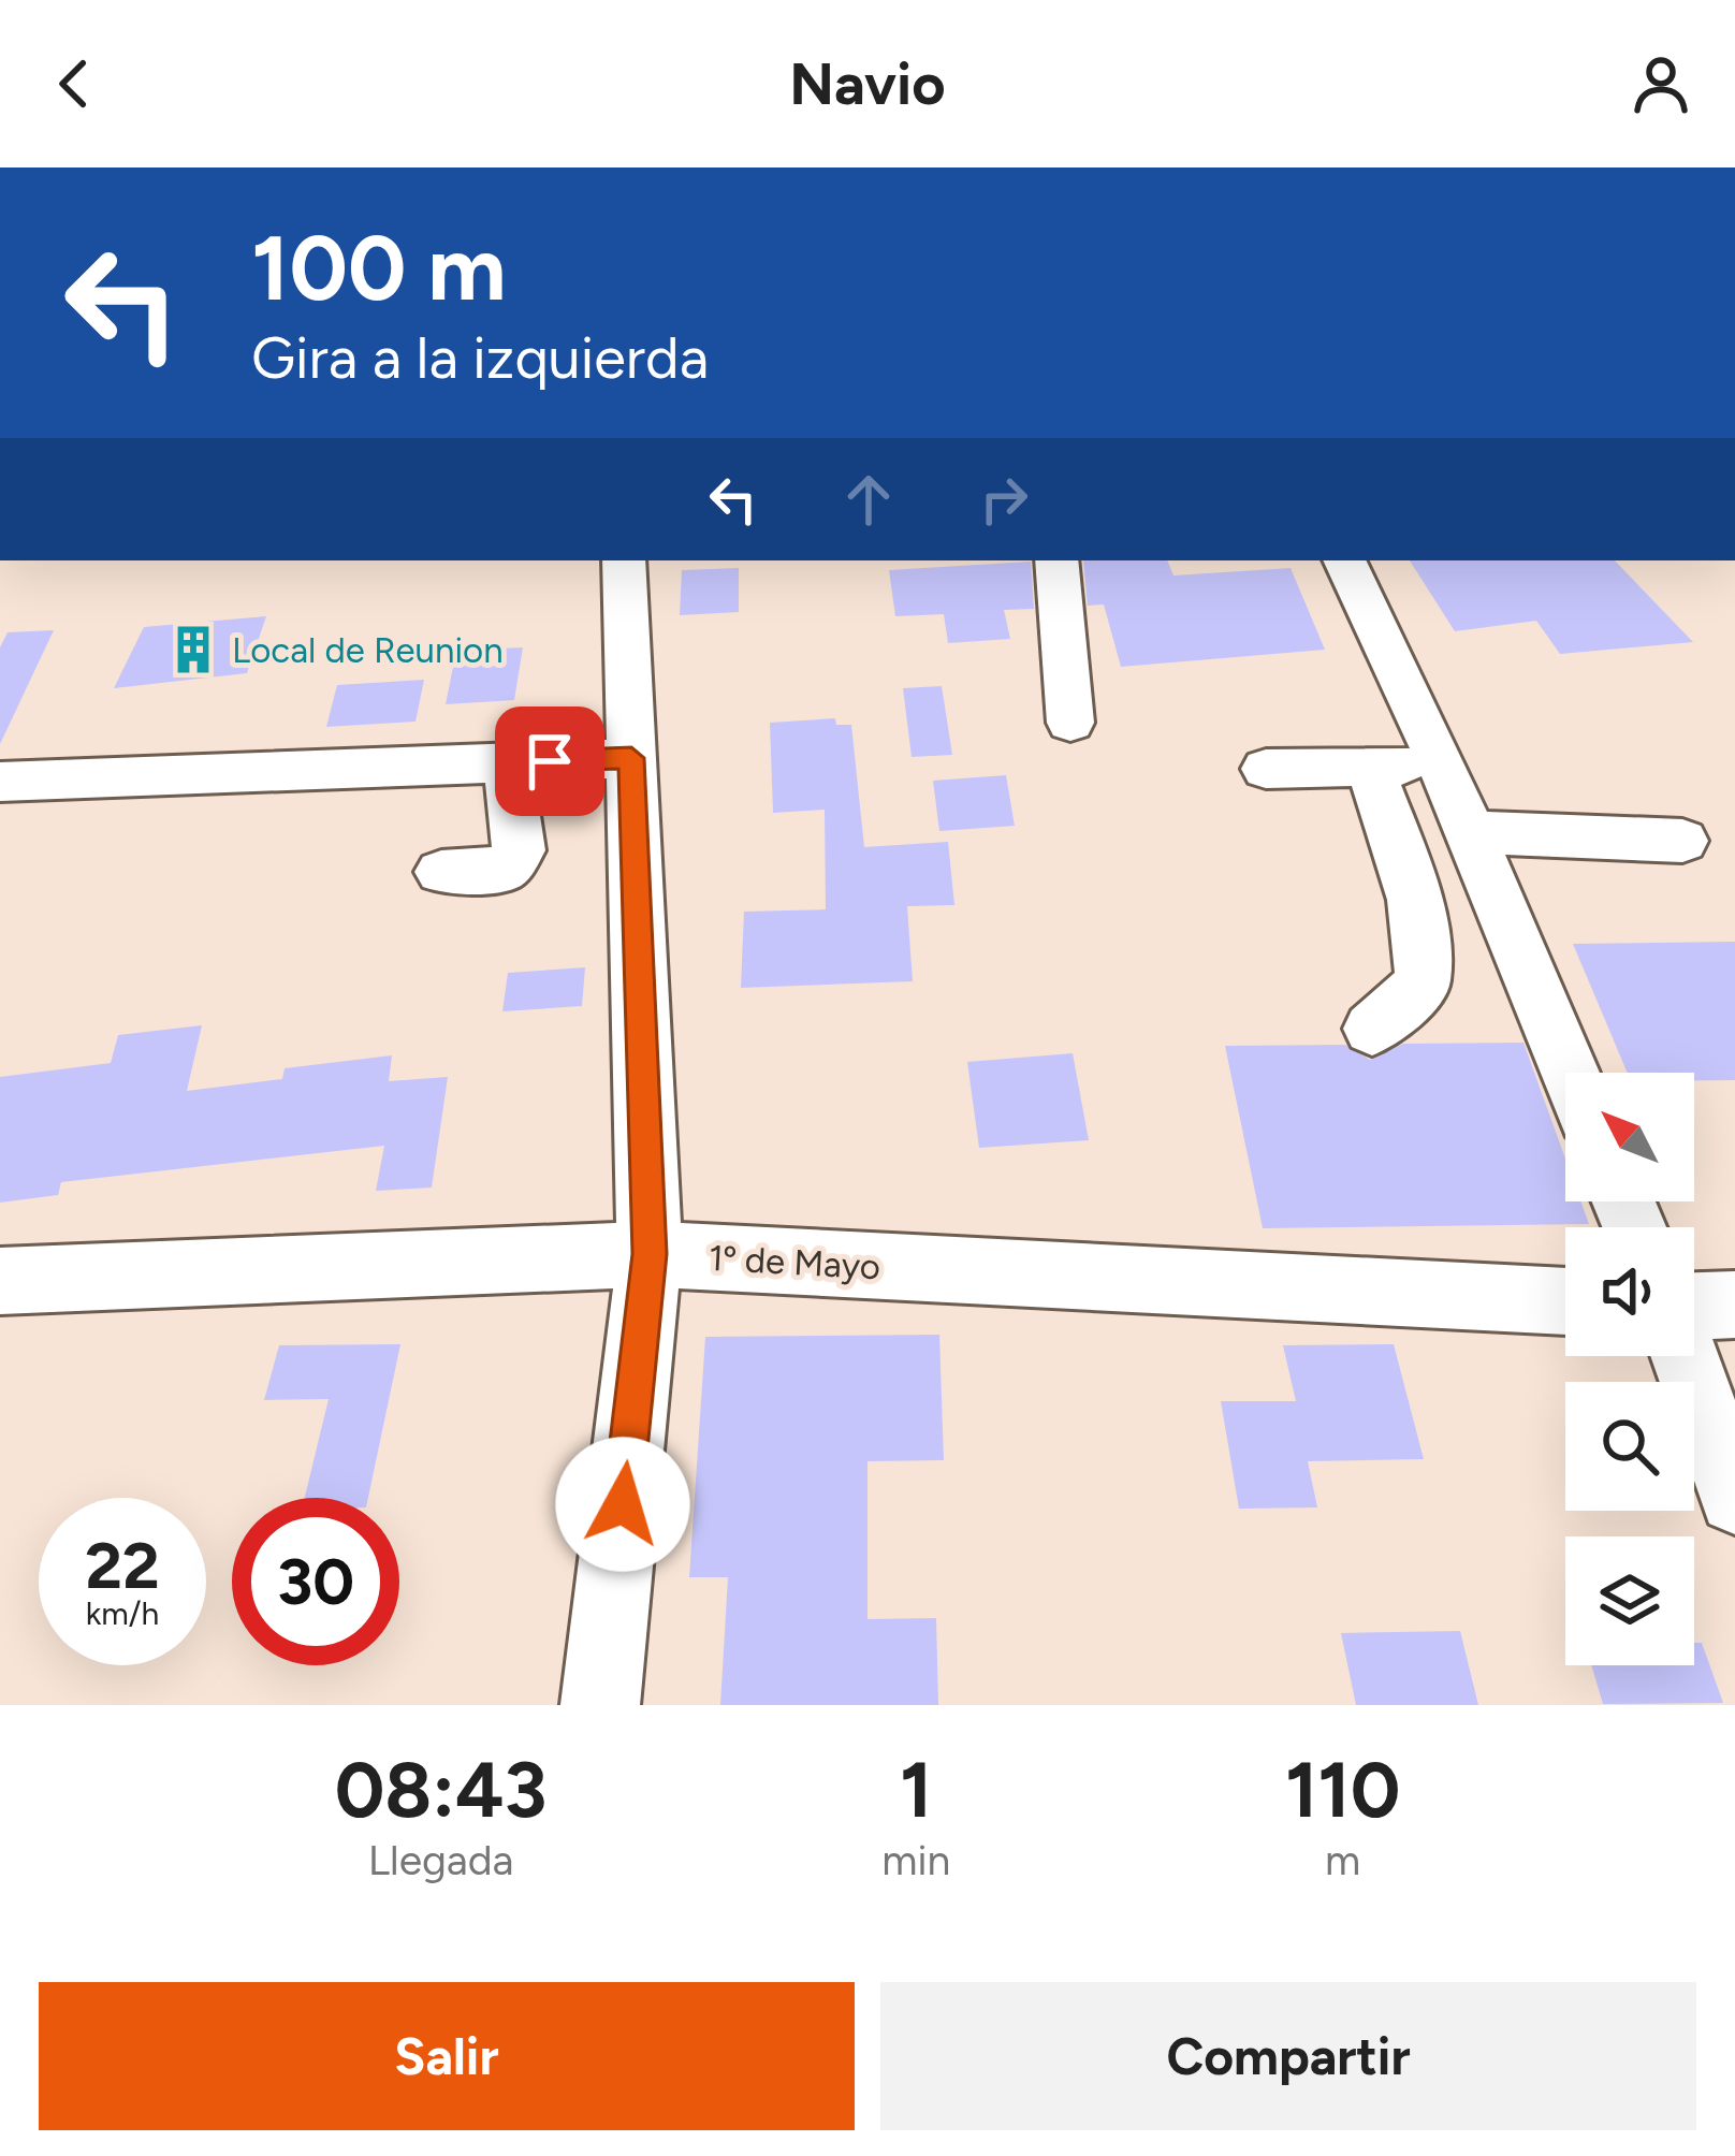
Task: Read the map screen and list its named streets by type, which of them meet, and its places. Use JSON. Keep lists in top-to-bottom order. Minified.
{"streets":{"street":["1º de Mayo"]},"places":{"building":["Local de Reunion"]},"north":"top left","page":{"header":"Navio","turn":["100 m","Gira a la izquierda"],"speed":"22 km/h","limit":"30","eta":["08:43","Llegada","1","min","110","m"],"buttons":["Salir","Compartir"]}}
